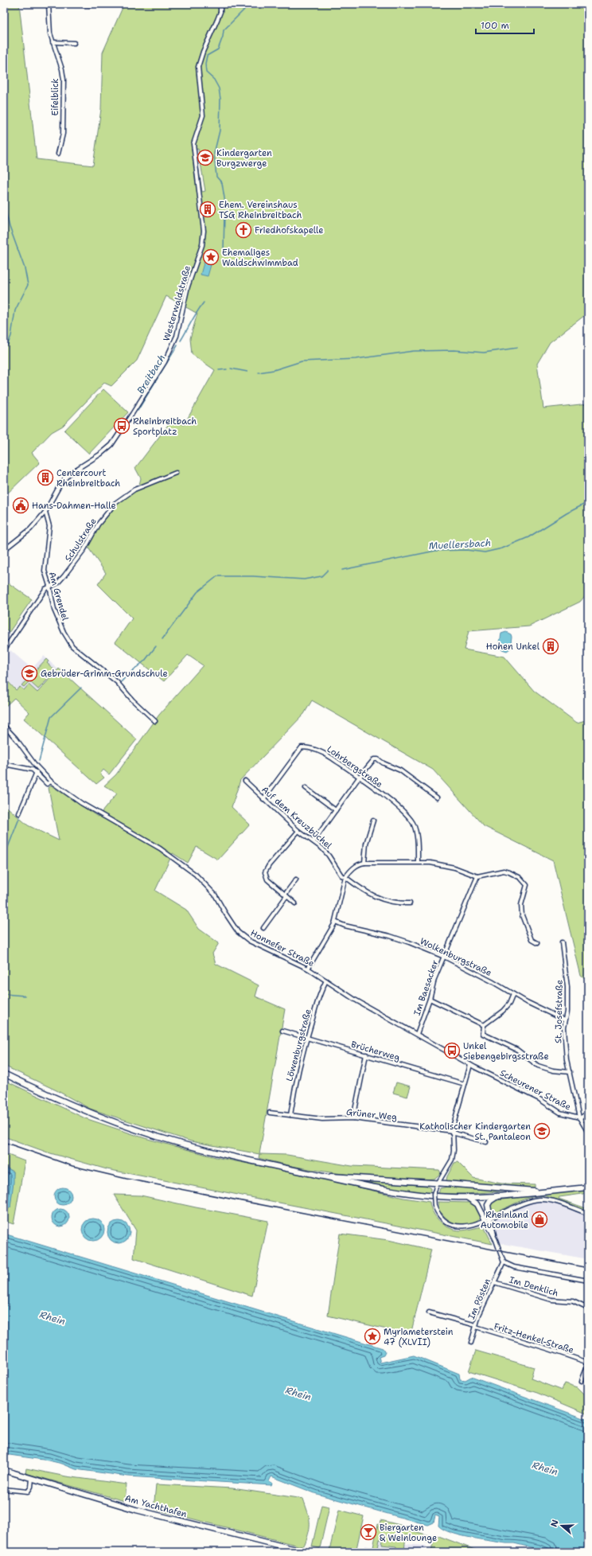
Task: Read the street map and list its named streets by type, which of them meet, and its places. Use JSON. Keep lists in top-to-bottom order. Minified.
{"streets":{"main road":["Am Yachthafen"],"street":["Eifelblick","Westerwaldstraße","Schulstraße","Am Grendel","Lohrbergstraße","Auf dem Kreuzbüchel","Honnefer Straße","Wolkenburgstraße","Im Baesacker","St. Josefstraße","Löwenburgstraße","Brücherweg","Scheurener Straße","Grüner Weg","Im Denklich","Im Pösten","Fritz-Henkel-Straße"]},"crossings":[["Westerwaldstraße","Am Grendel"],["Schulstraße","Am Grendel"],["Lohrbergstraße","Auf dem Kreuzbüchel"],["Honnefer Straße","Im Baesacker"],["Honnefer Straße","Löwenburgstraße"],["Honnefer Straße","Scheurener Straße"],["Wolkenburgstraße","Im Baesacker"],["Wolkenburgstraße","St. Josefstraße"],["St. Josefstraße","Scheurener Straße"],["Löwenburgstraße","Brücherweg"],["Löwenburgstraße","Grüner Weg"],["Im Denklich","Im Pösten"],["Im Pösten","Fritz-Henkel-Straße"]],"water":["Breitbach","Muellersbach","Rhein"],"places":{"school or university":["Kindergarten Burgzwerge","Gebrüder-Grimm-Grundschule","Katholischer Kindergarten St. Pantaleon"],"building":["Ehem. Vereinshaus TSG Rheinbreitbach","Centercourt Rheinbreitbach","Hohen Unkel"],"church":["Friedhofskapelle"],"place":["Ehemaliges Waldschwimmbad","Myriameterstein 47 (XLVII)"],"bus stop":["Rheinbreitbach Sportplatz","Unkel Siebengebirgsstraße"],"public building":["Hans-Dahmen-Halle"],"shop":["Rheinland Automobile"],"bar":["Biergarten & Weinlounge"]},"scale_bar":"100 m","north":"left"}
